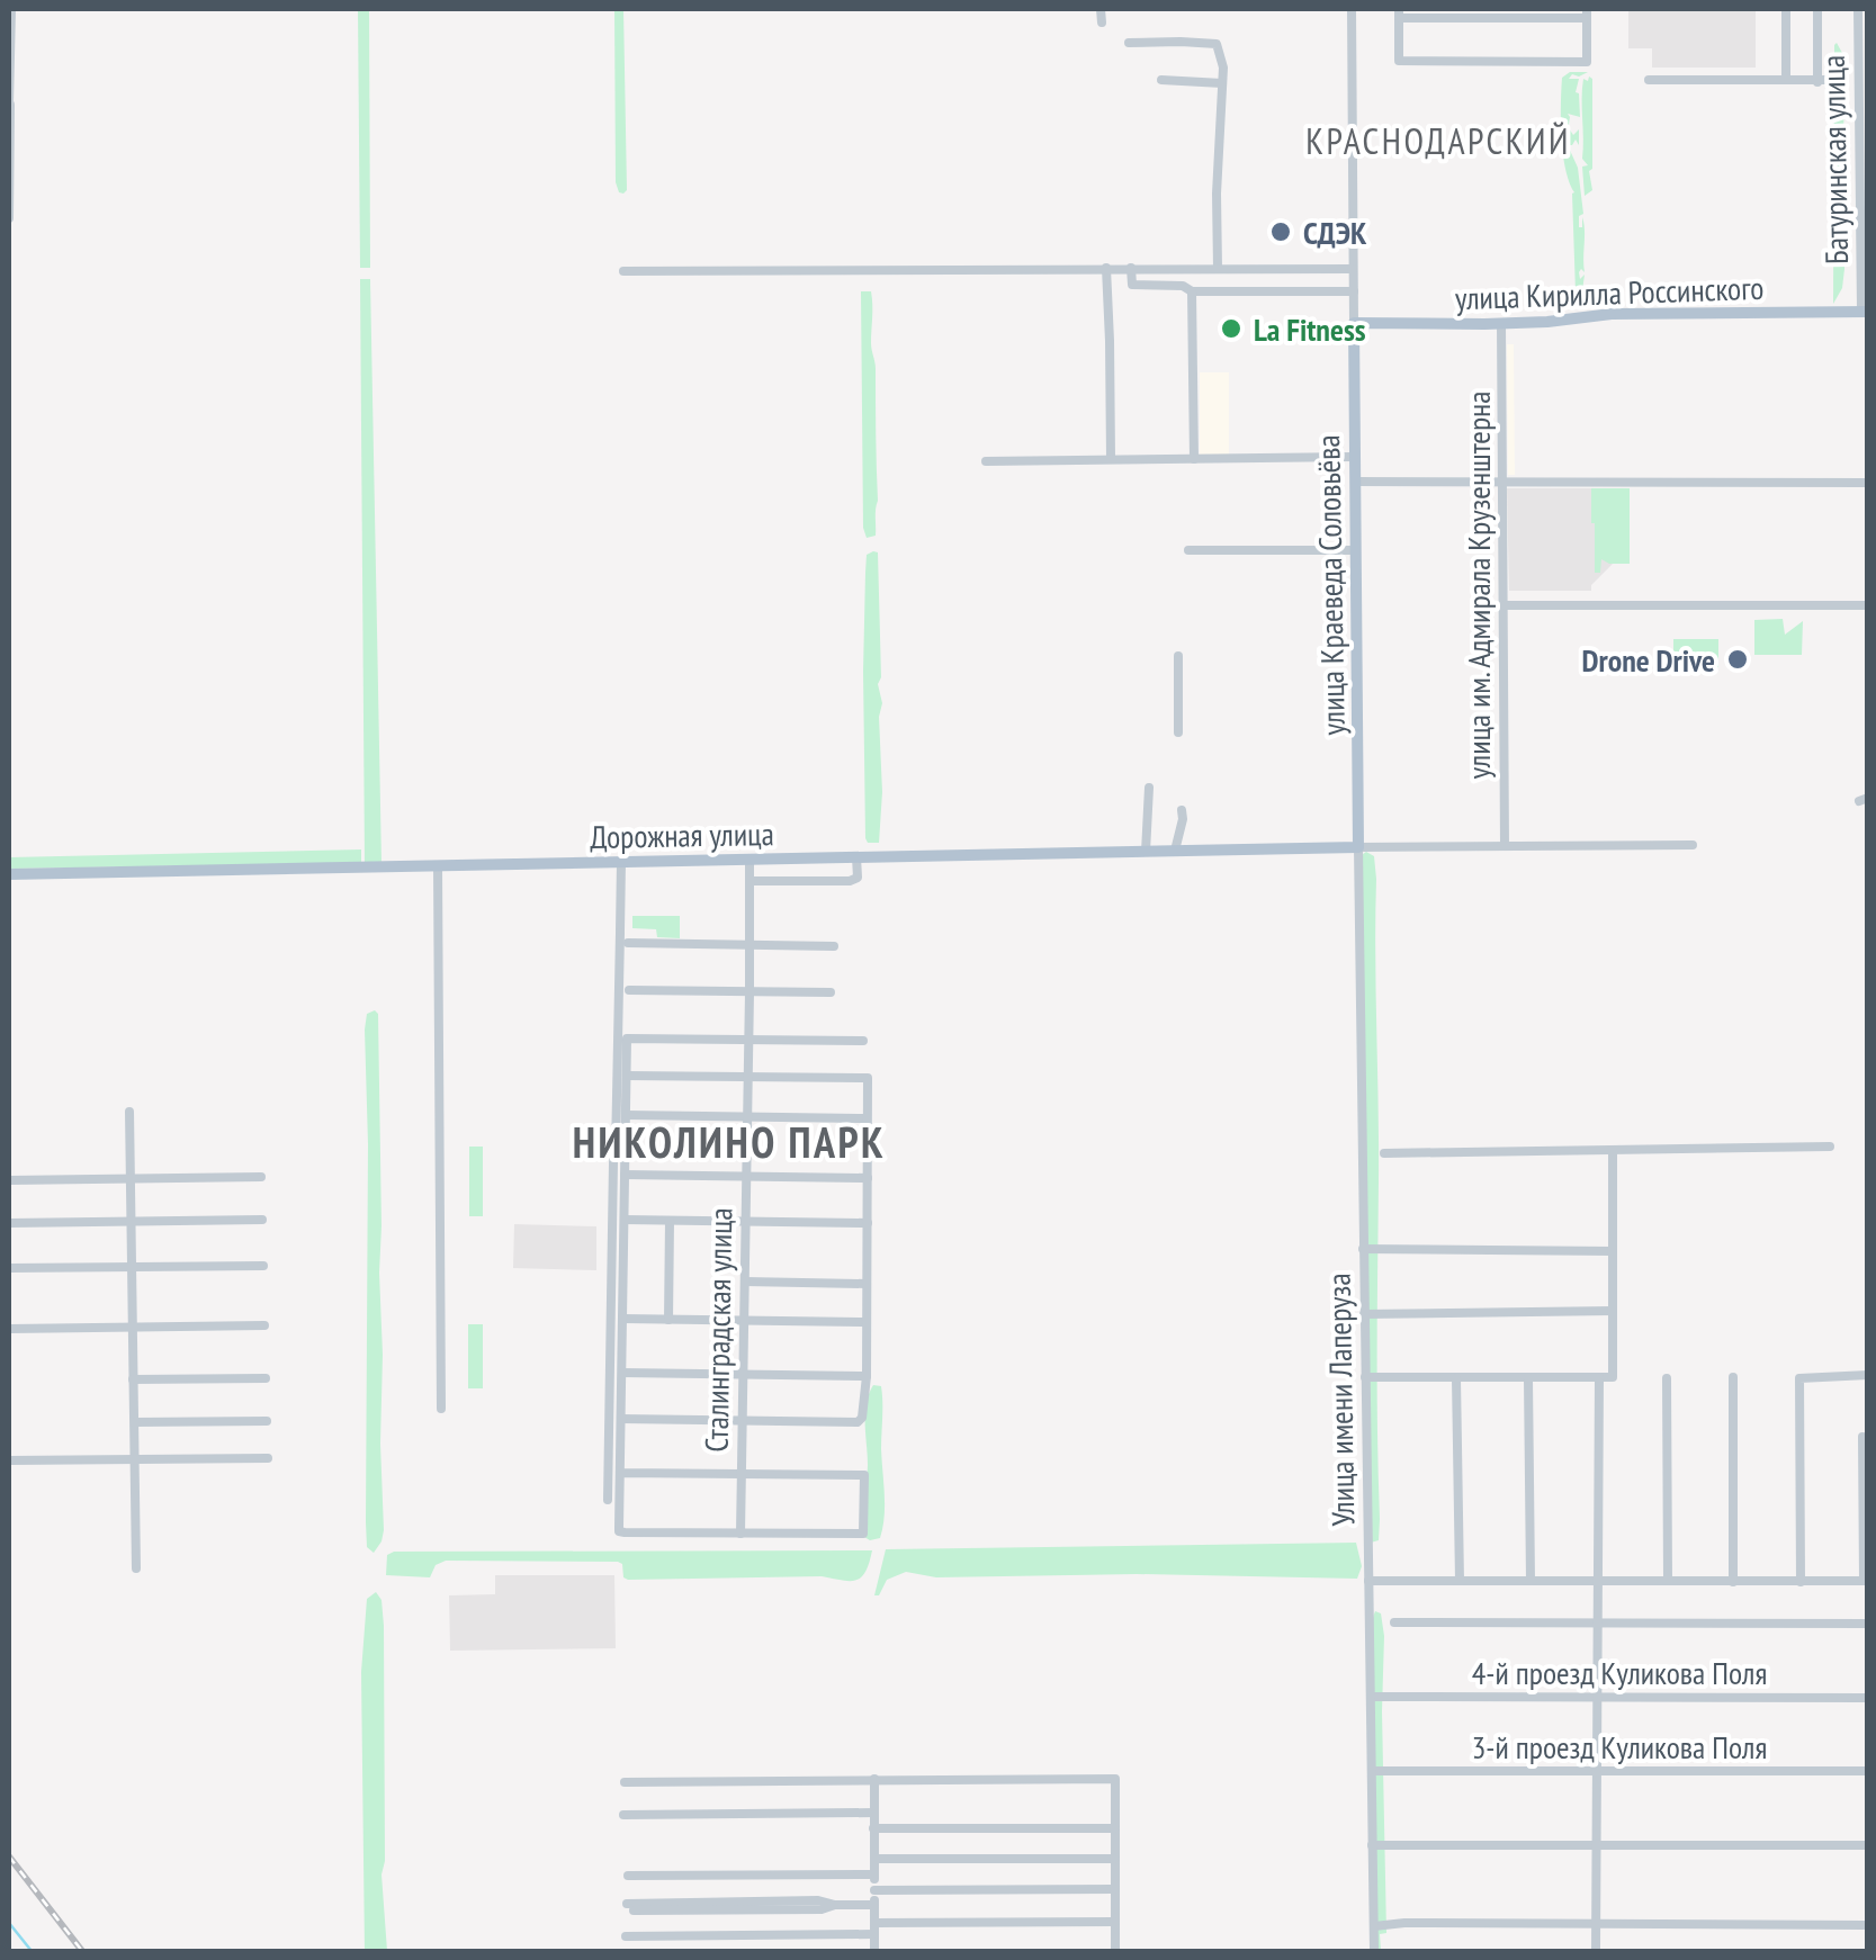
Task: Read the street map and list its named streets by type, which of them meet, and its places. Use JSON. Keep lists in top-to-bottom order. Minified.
{"streets":{"main road":["улица Кирилла Россинского","улица Краеведа Соловьёва","Дорожная улица"],"street":["Батуринская улица","улица им. Адмирала Крузенштерна","Сталинградская улица","Улица имени Лаперуза","4-й проезд Куликова Поля","3-й проезд Куликова Поля"]},"crossings":[["Батуринская улица","улица Кирилла Россинского"],["улица Кирилла Россинского","улица Краеведа Соловьёва"],["улица Кирилла Россинского","улица им. Адмирала Крузенштерна"],["улица Краеведа Соловьёва","Дорожная улица"],["улица Краеведа Соловьёва","Улица имени Лаперуза"],["Дорожная улица","Сталинградская улица"],["Дорожная улица","Улица имени Лаперуза"],["Улица имени Лаперуза","4-й проезд Куликова Поля"],["Улица имени Лаперуза","3-й проезд Куликова Поля"]],"districts":["КРАСНОДАРСКИЙ","НИКОЛИНО ПАРК"],"places":["СДЭК","La Fitness","Drone Drive"]}
